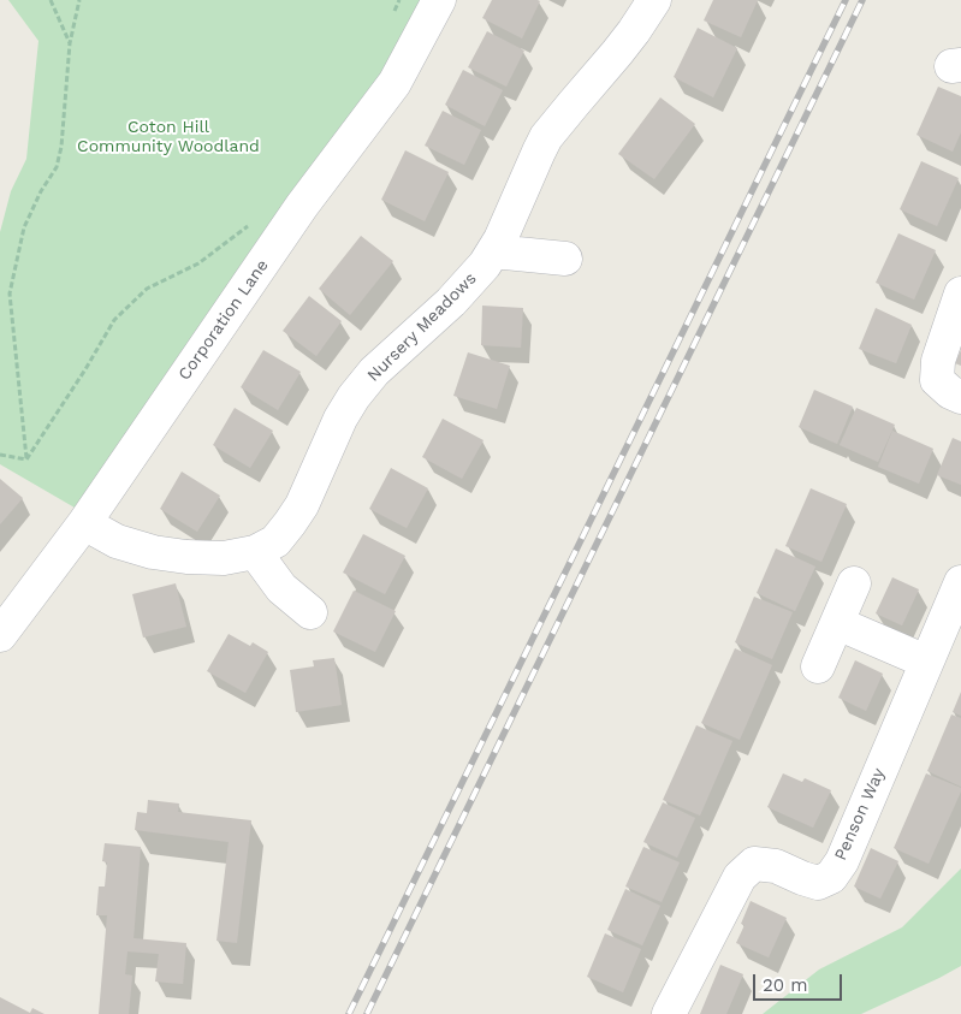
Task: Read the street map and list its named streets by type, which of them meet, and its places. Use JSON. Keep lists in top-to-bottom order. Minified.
{"streets":{"street":["Corporation Lane","Nursery Meadows","Penson Way"]},"crossings":[["Corporation Lane","Nursery Meadows"]],"parks":["Coton Hill Community Woodland"],"scale_bar":"20 m"}
